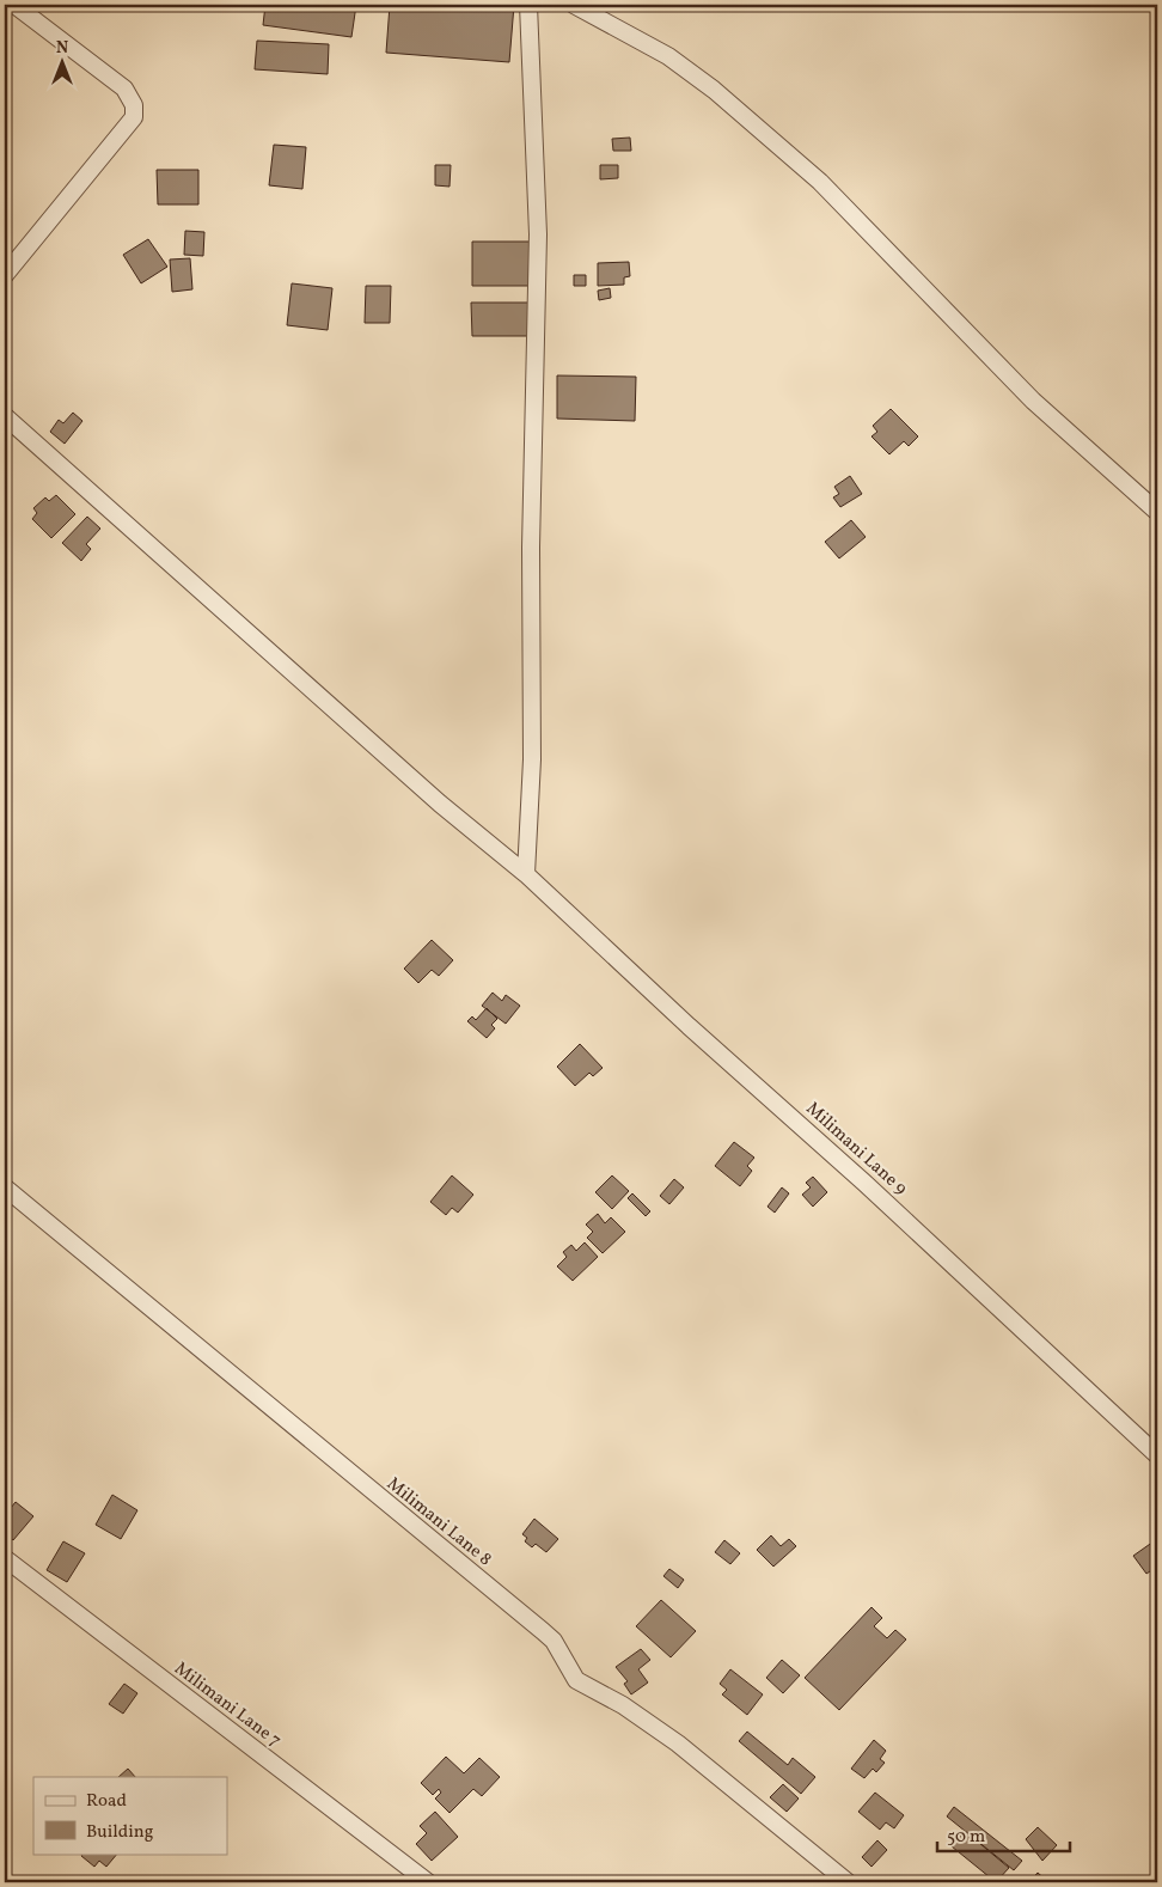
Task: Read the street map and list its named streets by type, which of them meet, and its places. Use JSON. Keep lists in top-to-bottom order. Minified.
{"streets":{"street":["Milimani Lane 9","Milimani Lane 8","Milimani Lane 7"]},"legend":["Road","Building"],"scale_bar":"50 m","north":"top"}
